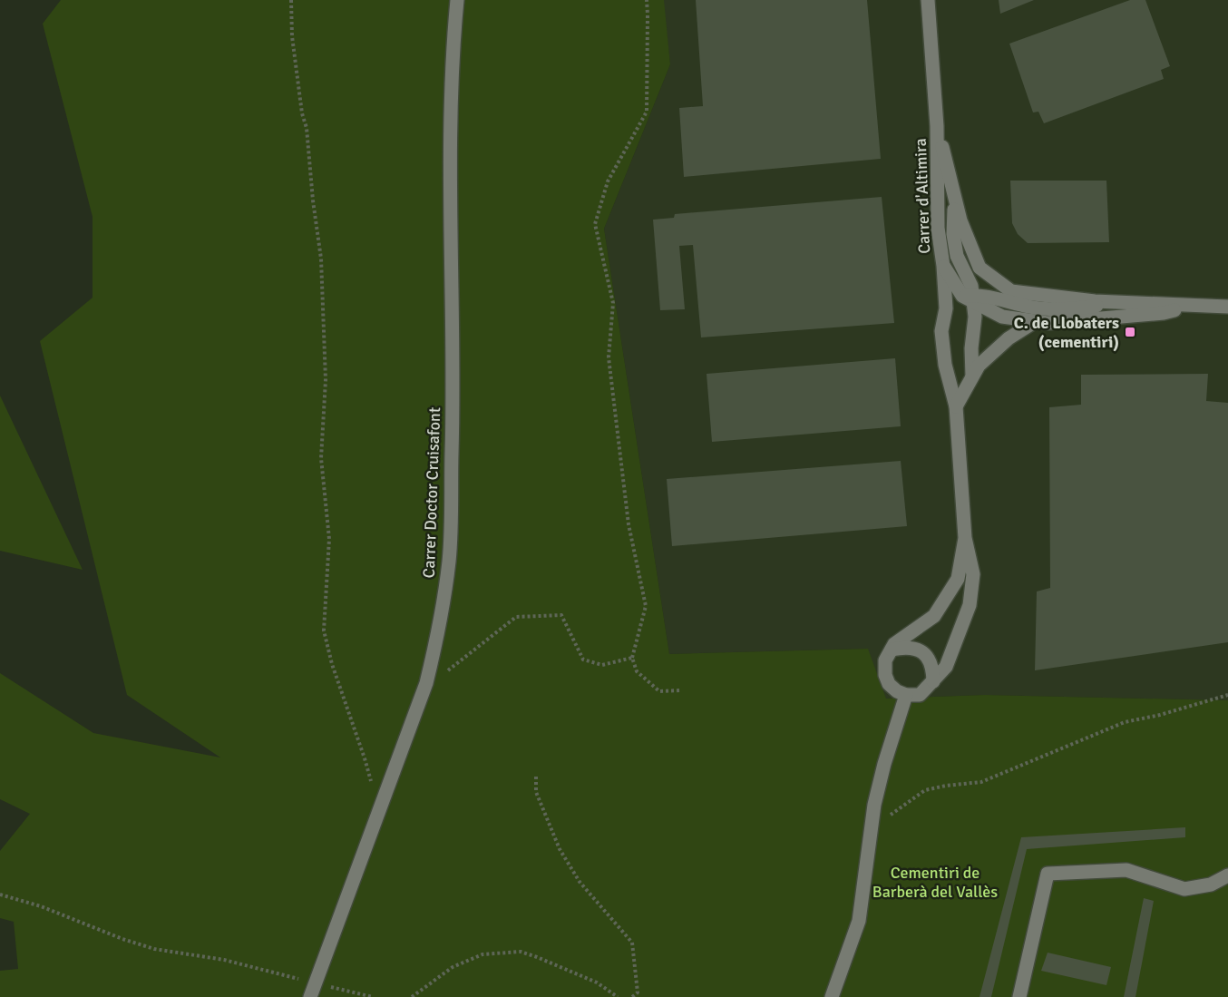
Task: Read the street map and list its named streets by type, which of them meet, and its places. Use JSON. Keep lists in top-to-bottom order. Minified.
{"streets":{"street":["Carrer d'Altimira","Carrer Doctor Cruisafont"]},"parks":["Cementiri de Barberà del Vallès"],"places":{"transit":["C. de Llobaters (cementiri)"]}}
